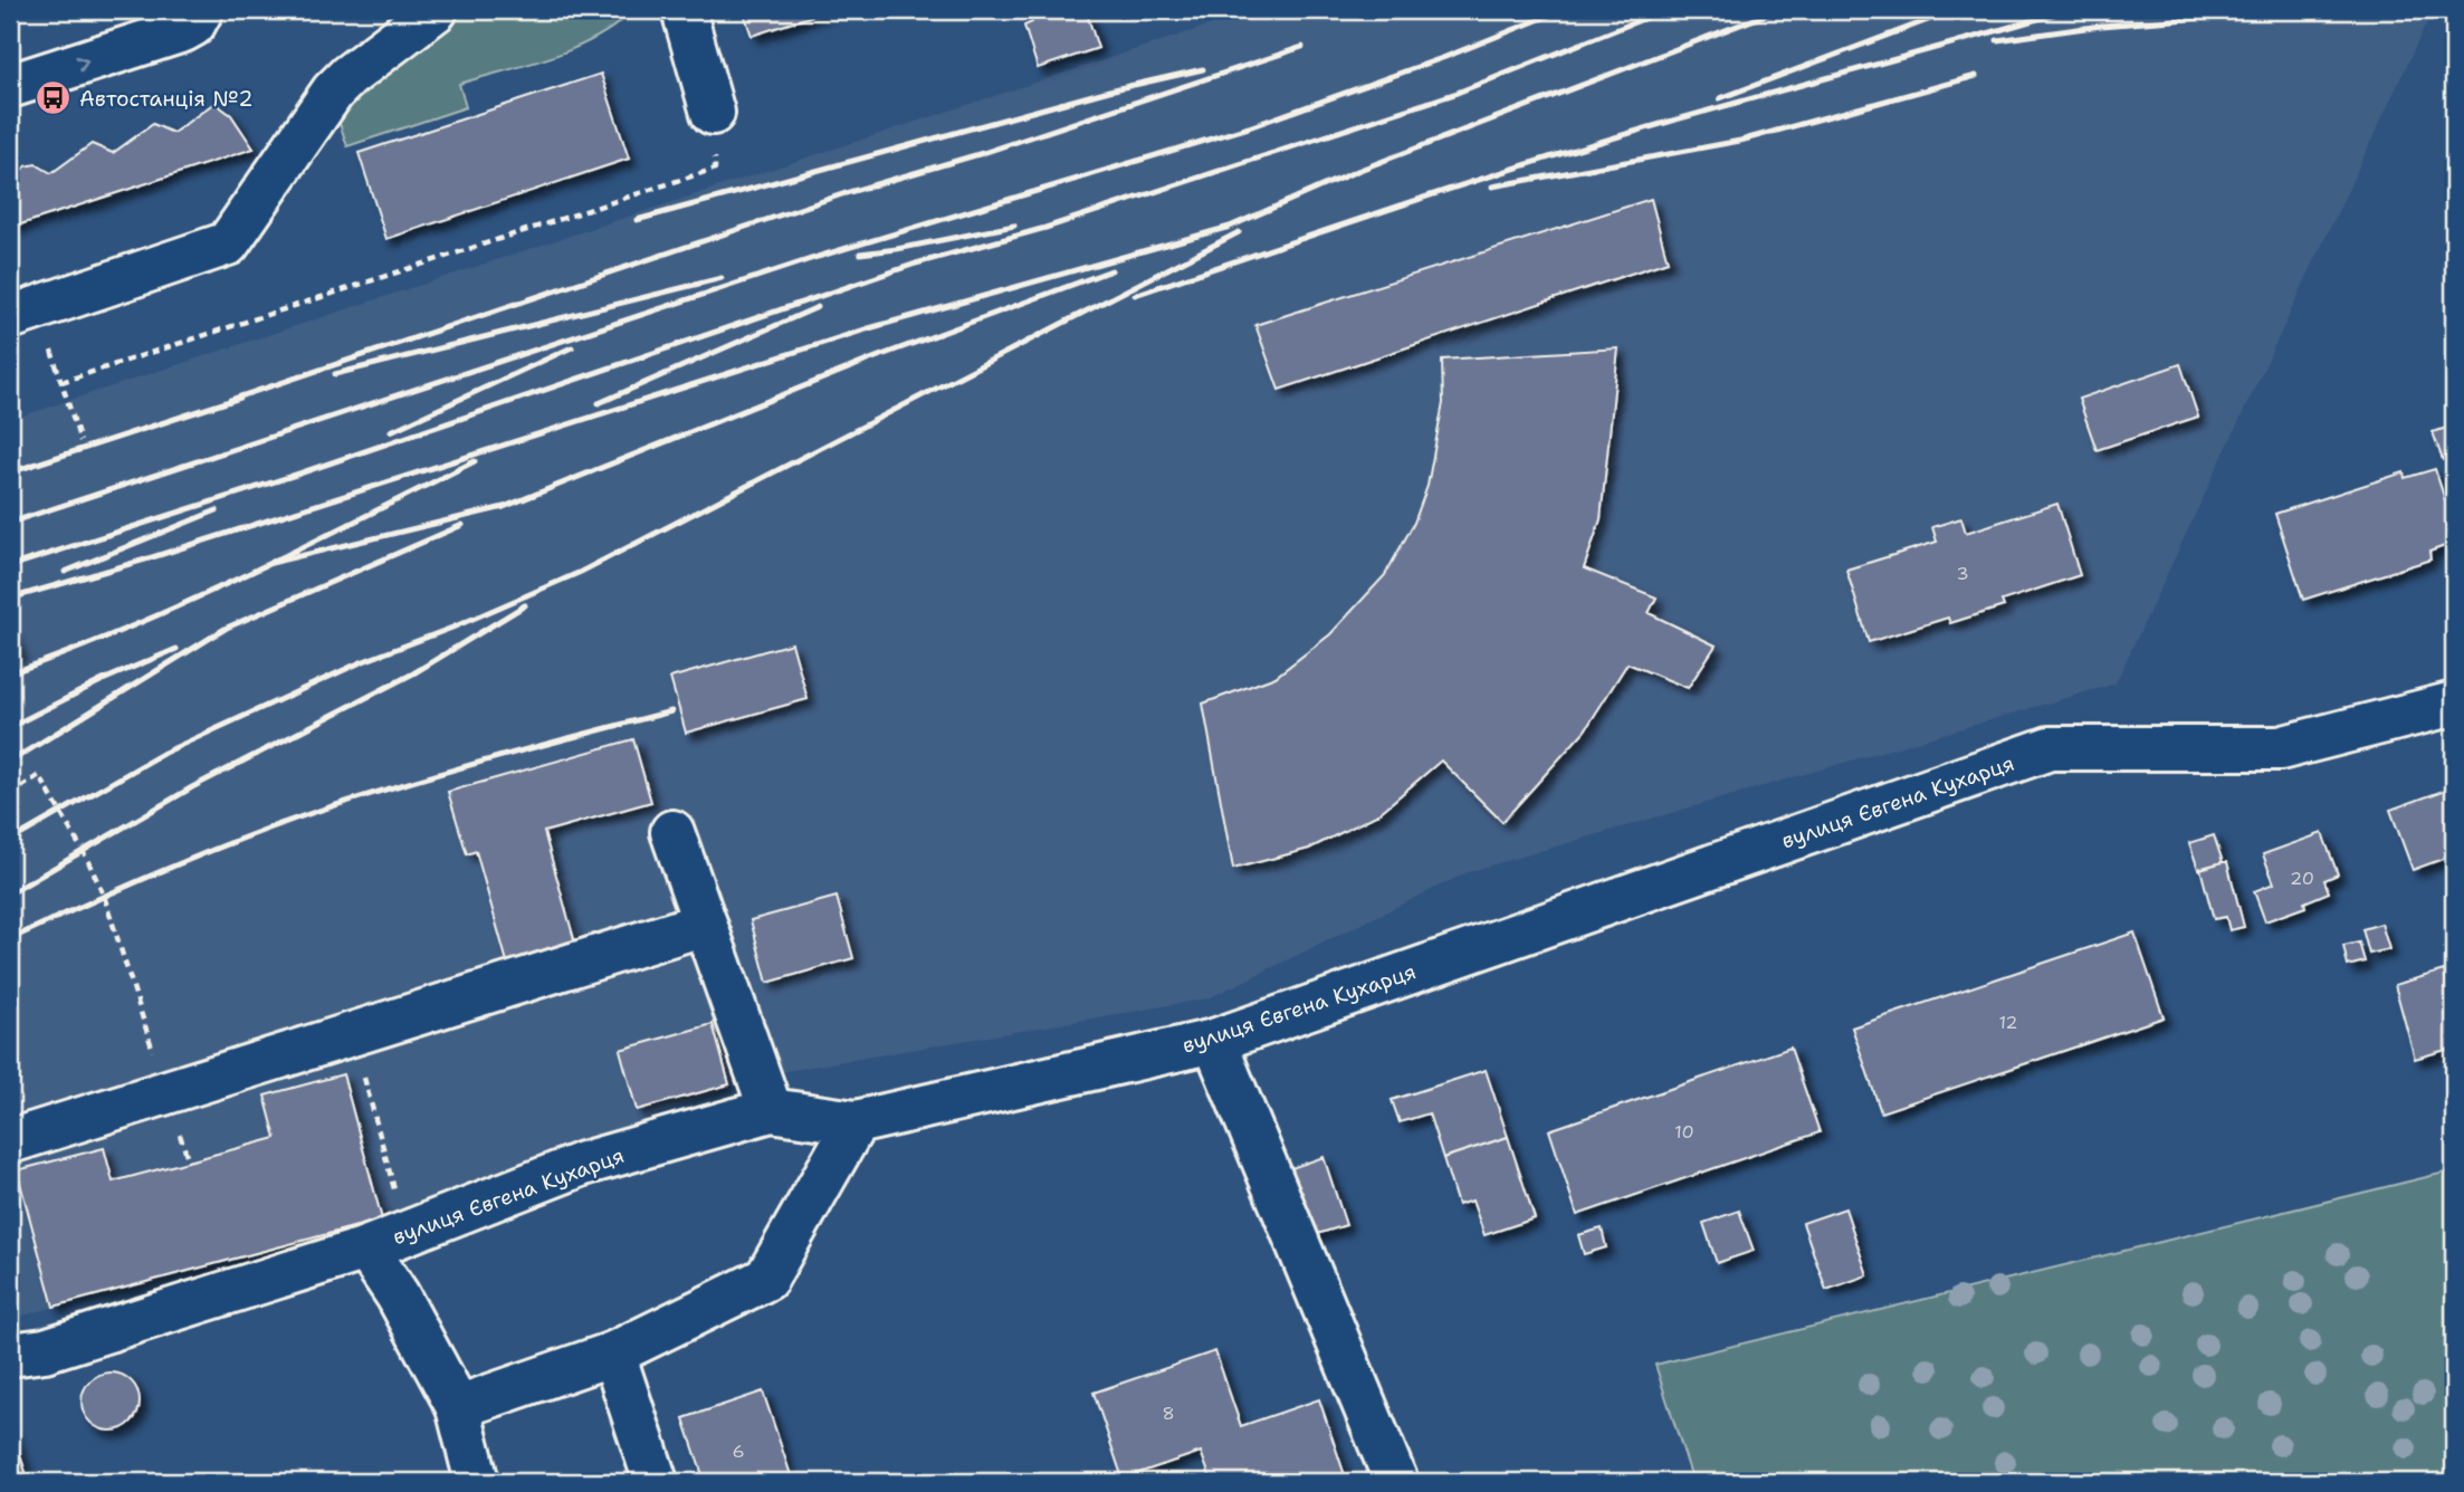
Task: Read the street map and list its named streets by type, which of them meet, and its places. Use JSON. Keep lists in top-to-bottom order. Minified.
{"streets":{"street":["вулиця Євгена Кухарця"]},"places":{"bus stop":["Автостанція №2"]},"house_numbers":["3","20","12","10","8","6"]}
